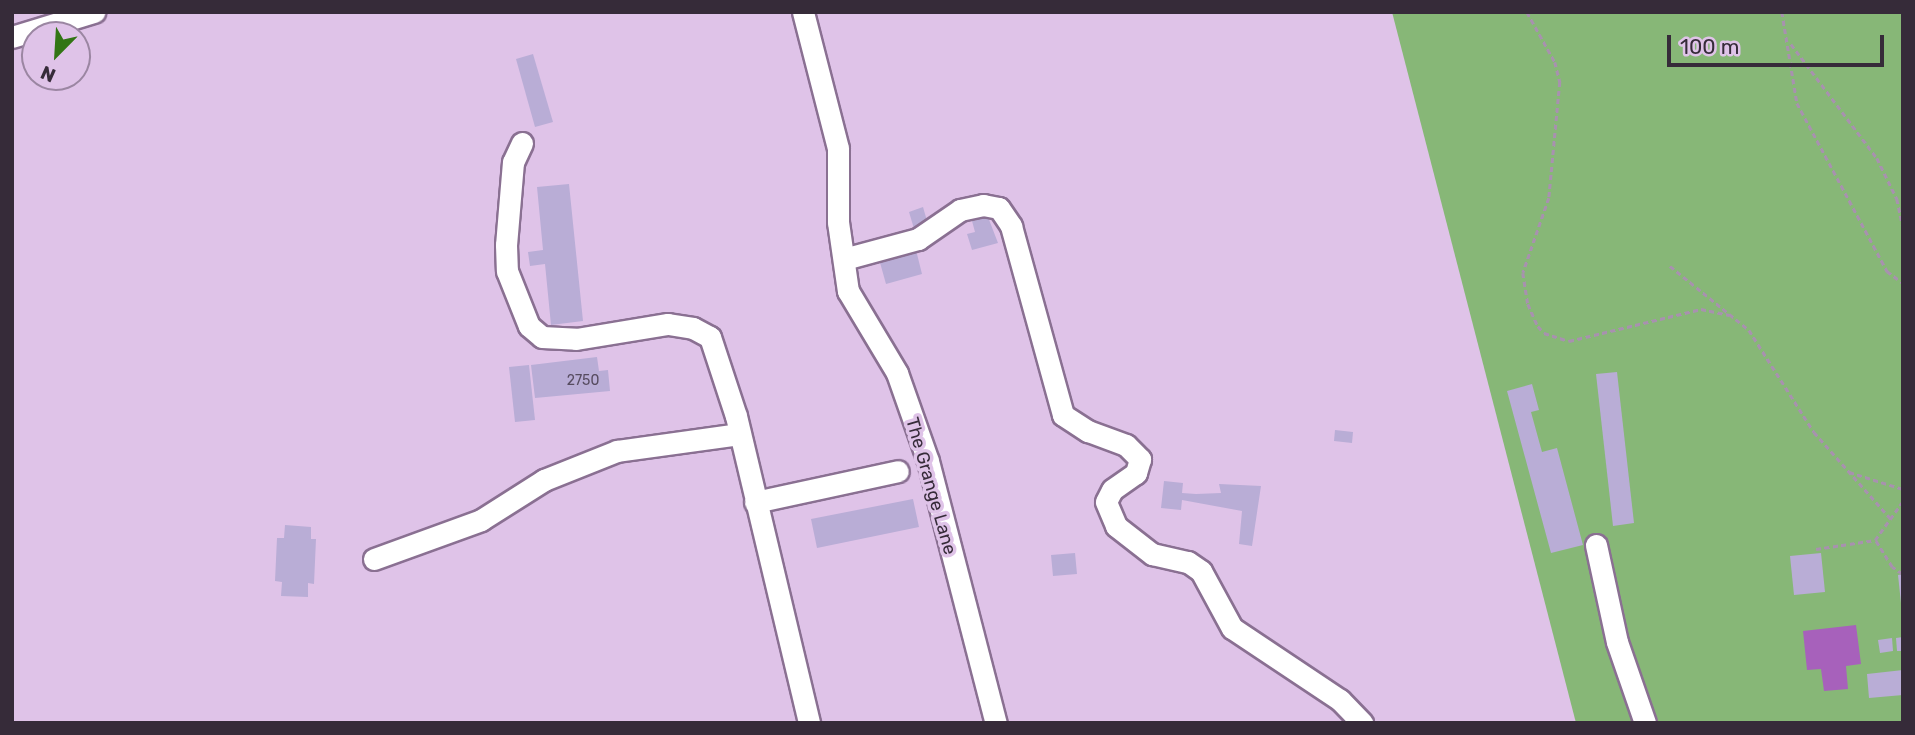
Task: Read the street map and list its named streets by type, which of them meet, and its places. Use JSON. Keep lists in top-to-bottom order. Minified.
{"streets":{"street":["The Grange Lane"]},"house_numbers":["2750"],"scale_bar":"100 m","north":"bottom left"}
